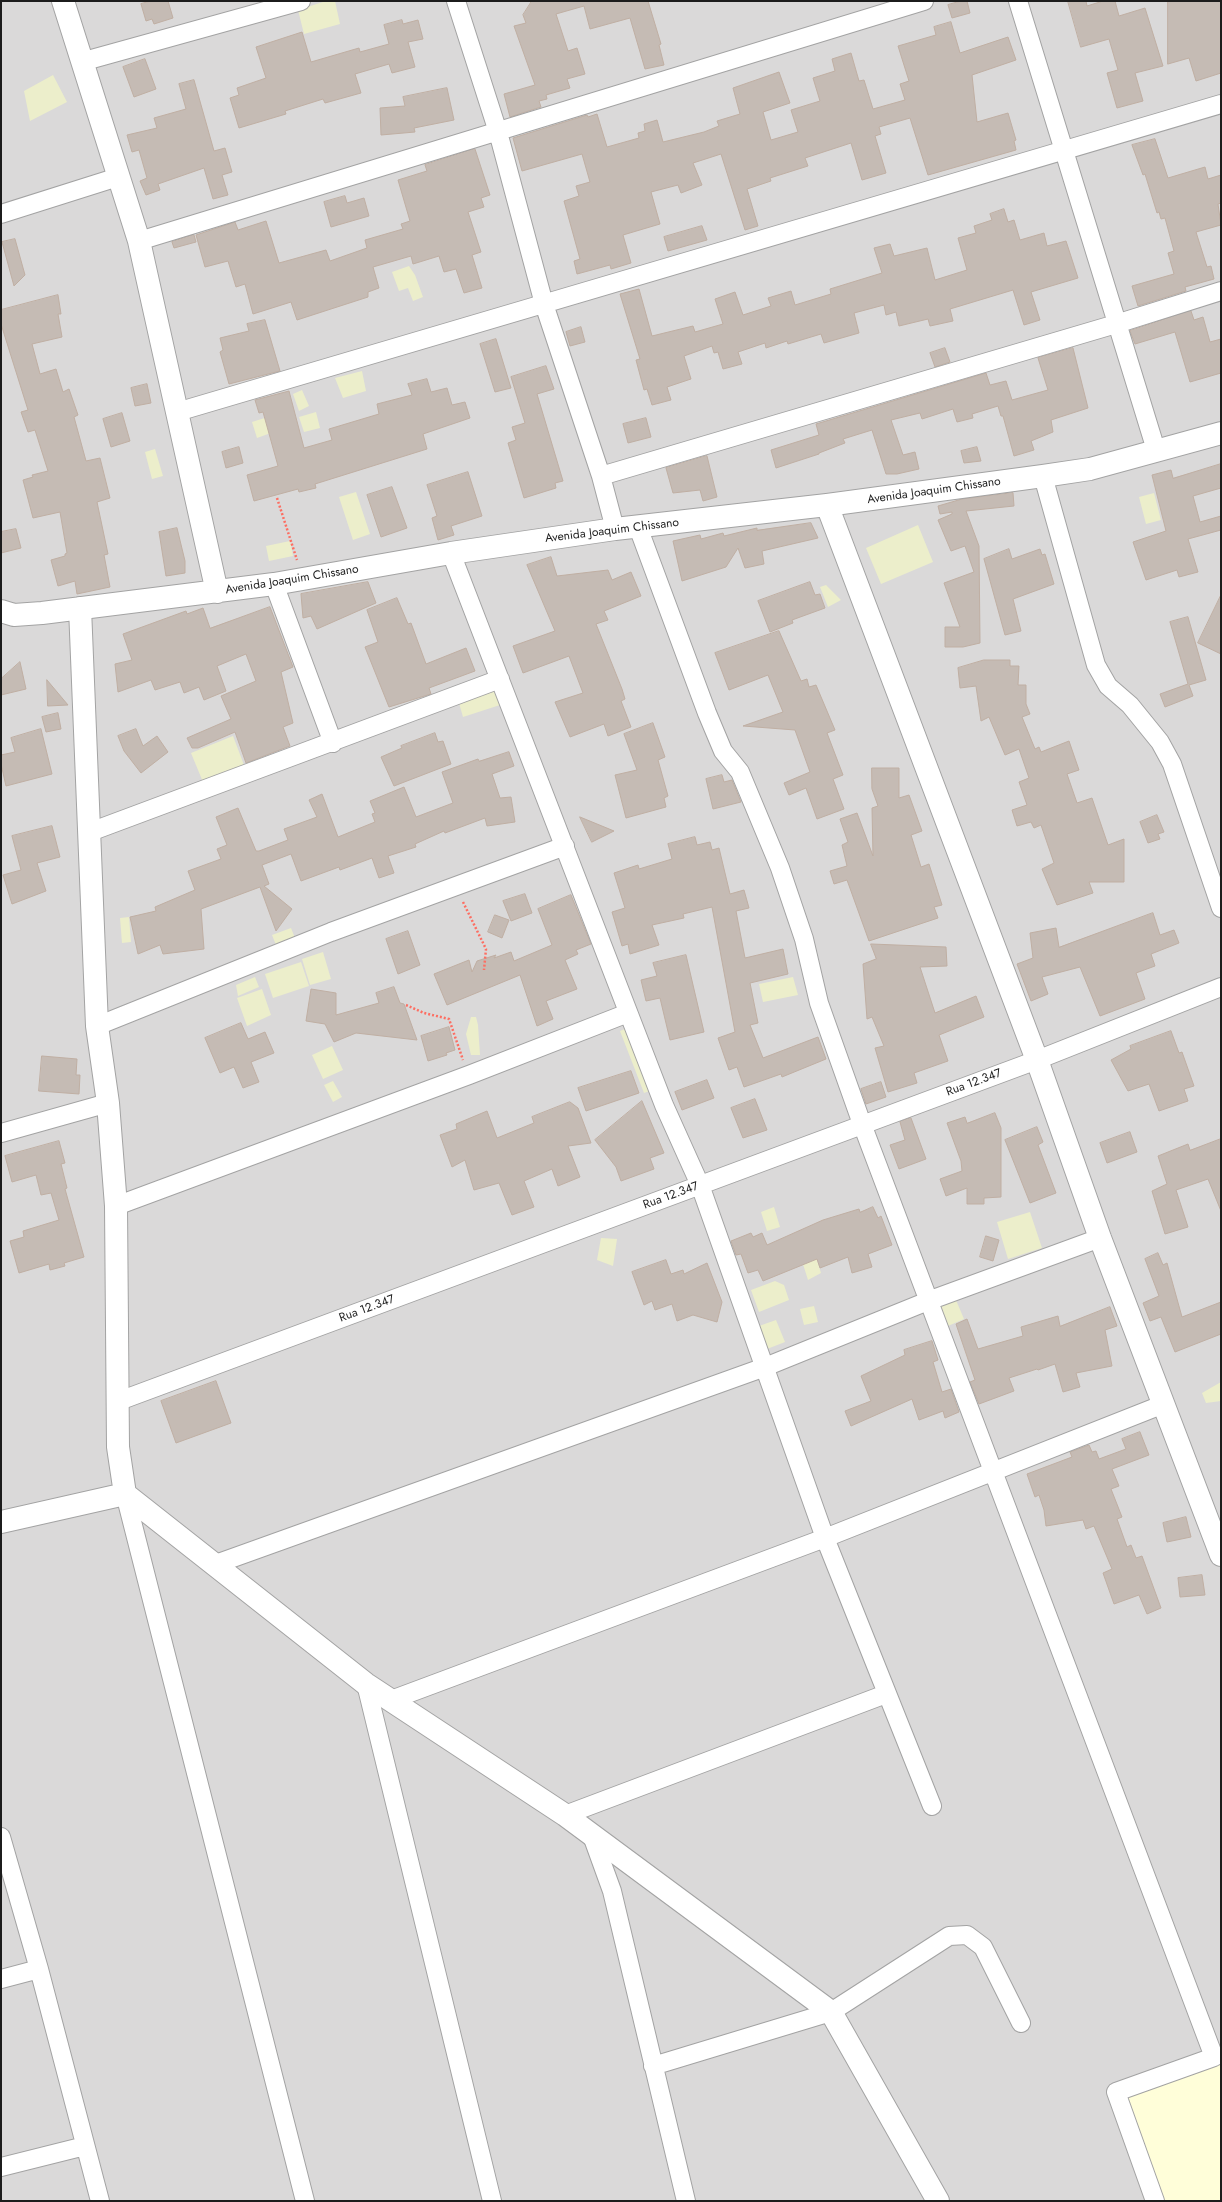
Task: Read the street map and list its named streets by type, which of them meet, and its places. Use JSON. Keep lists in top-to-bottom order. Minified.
{"streets":{"street":["Avenida Joaquim Chissano","Rua 12.347"]}}
